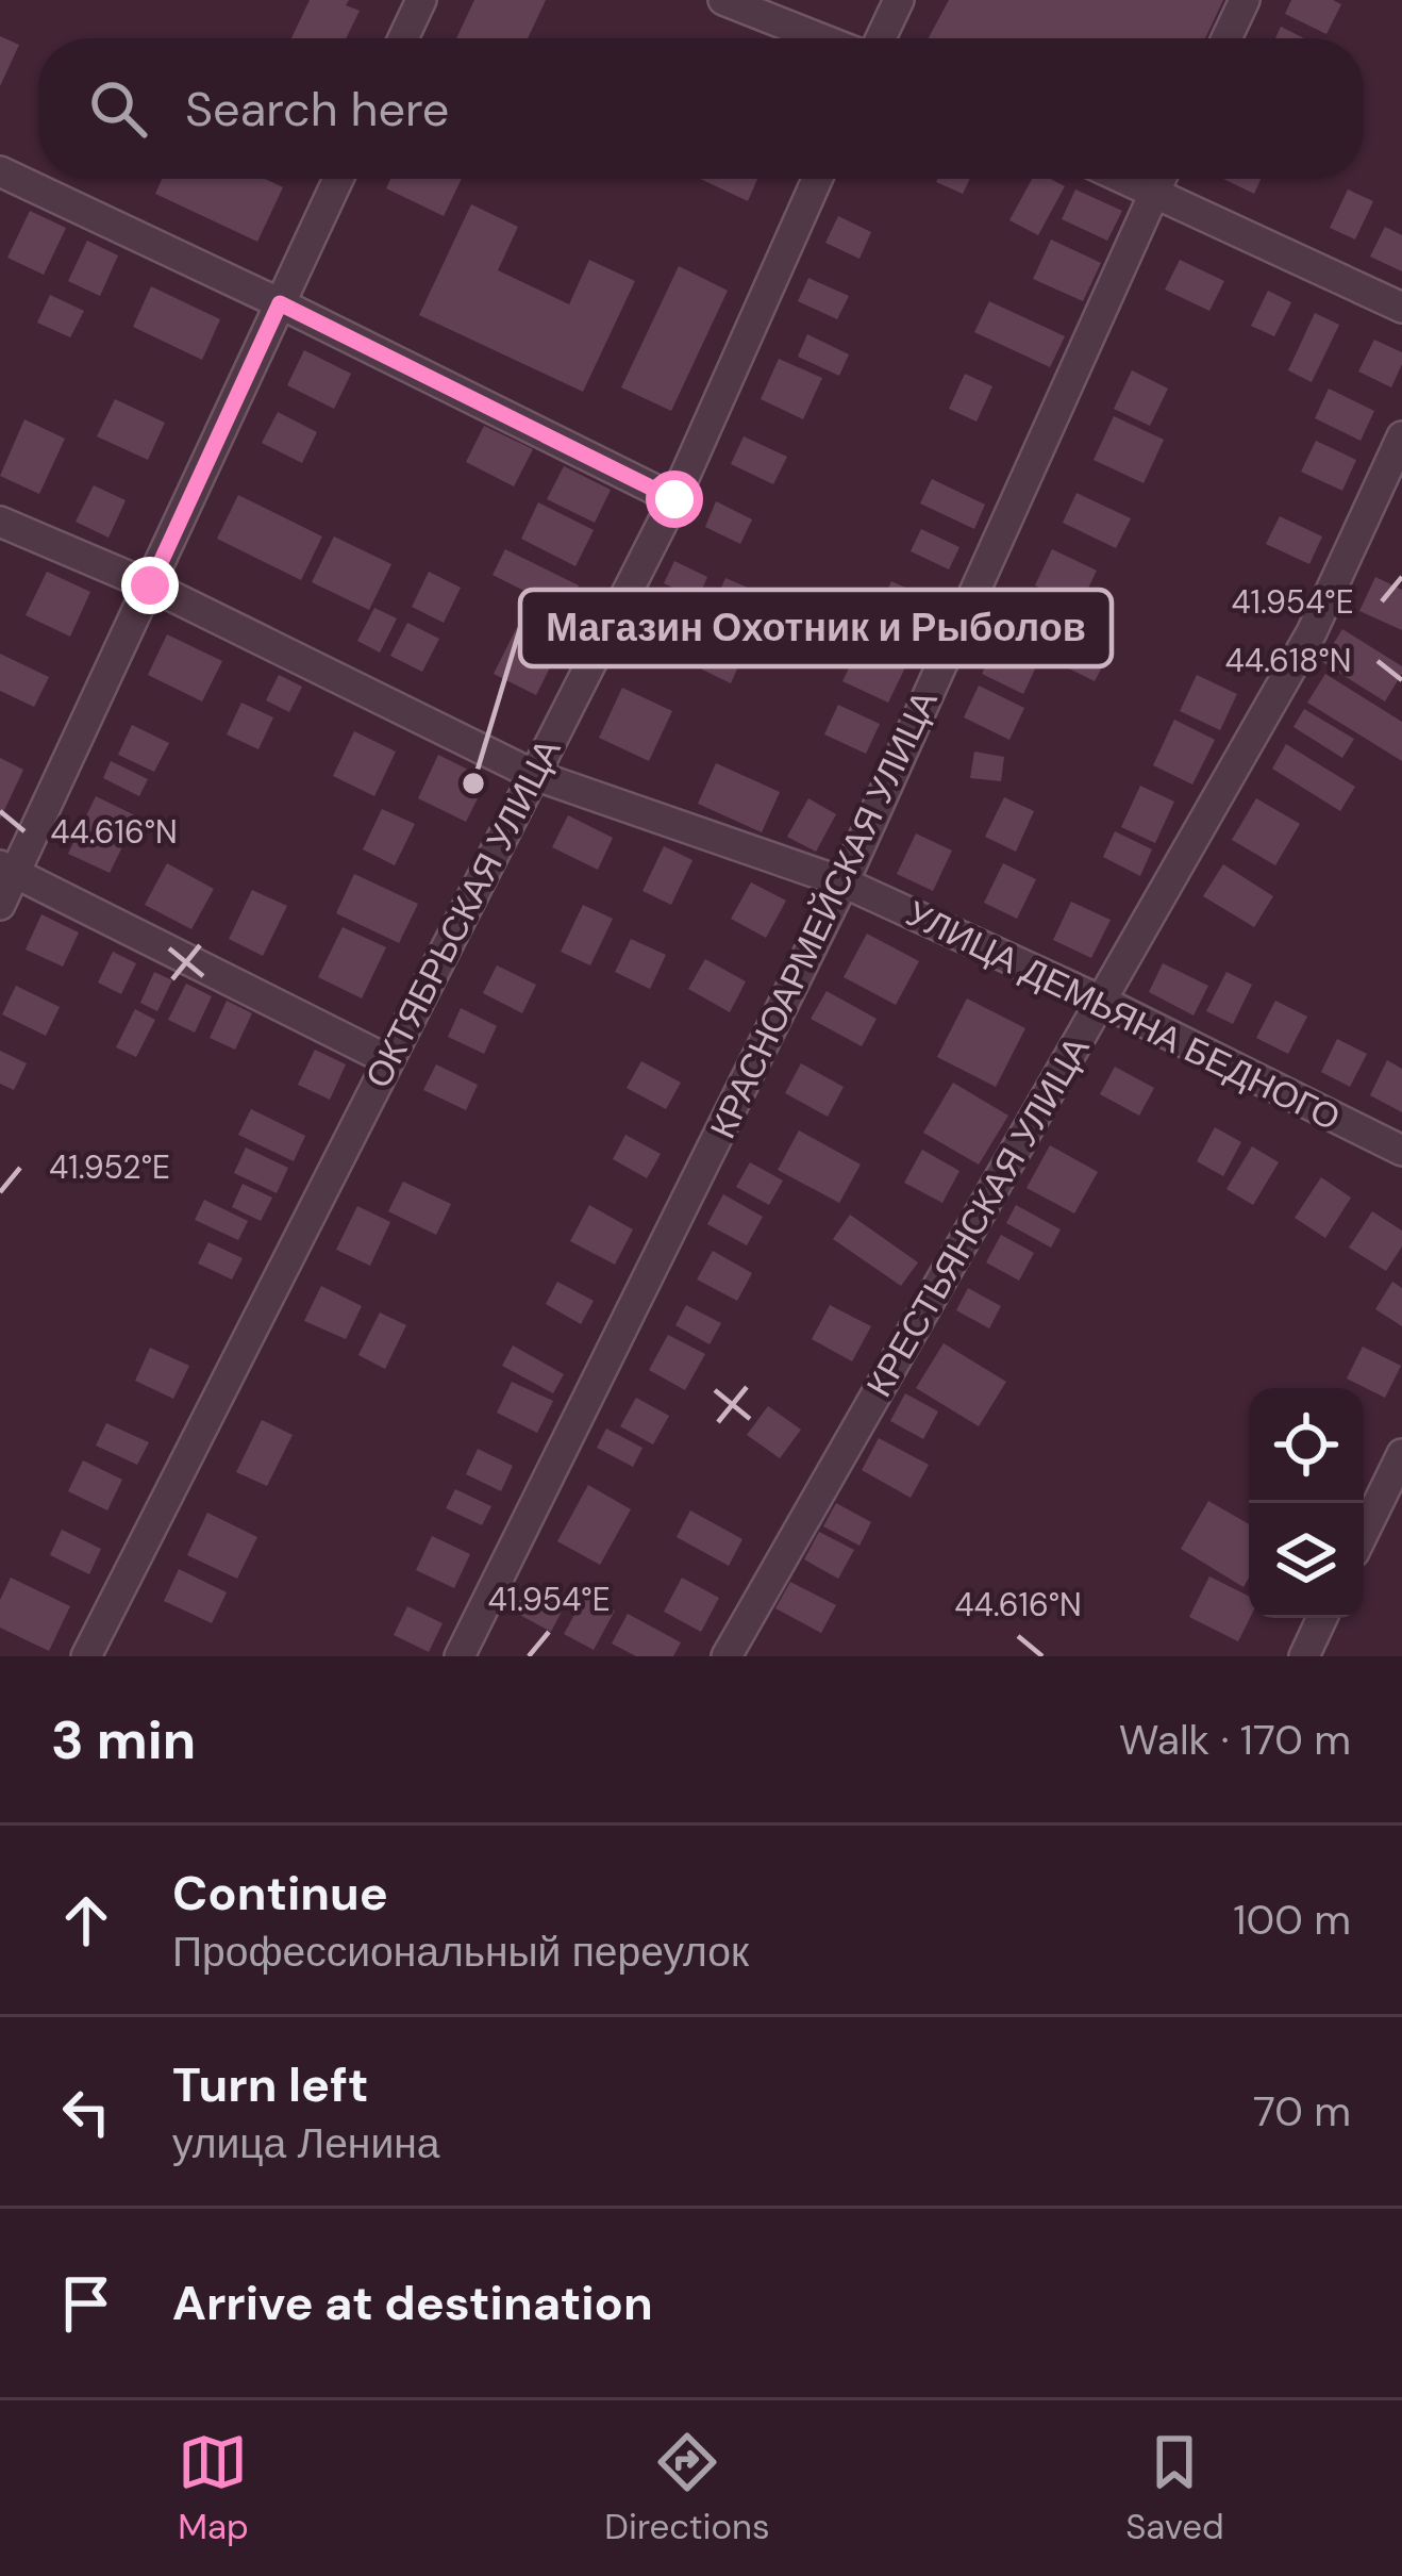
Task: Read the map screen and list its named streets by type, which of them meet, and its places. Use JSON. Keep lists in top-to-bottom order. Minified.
{"streets":{"street":["ОКТЯБРЬСКАЯ УЛИЦА","КРАСНОАРМЕЙСКАЯ УЛИЦА","УЛИЦА ДЕМЬЯНА БЕДНОГО","КРЕСТЬЯНСКАЯ УЛИЦА"]},"crossings":[["ОКТЯБРЬСКАЯ УЛИЦА","УЛИЦА ДЕМЬЯНА БЕДНОГО"],["КРАСНОАРМЕЙСКАЯ УЛИЦА","УЛИЦА ДЕМЬЯНА БЕДНОГО"],["УЛИЦА ДЕМЬЯНА БЕДНОГО","КРЕСТЬЯНСКАЯ УЛИЦА"]],"places":["Магазин Охотник и Рыболов"],"page":{"search":"Search here","heading":["3 min","Walk · 170 m"],"list":[["Continue","Профессиональный переулок","100 m"],["Turn left","улица Ленина","70 m"],"Arrive at destination"],"nav":["Map","Directions","Saved"]},"coordinates":["41.954°E","44.618°N","44.616°N","41.952°E"]}
